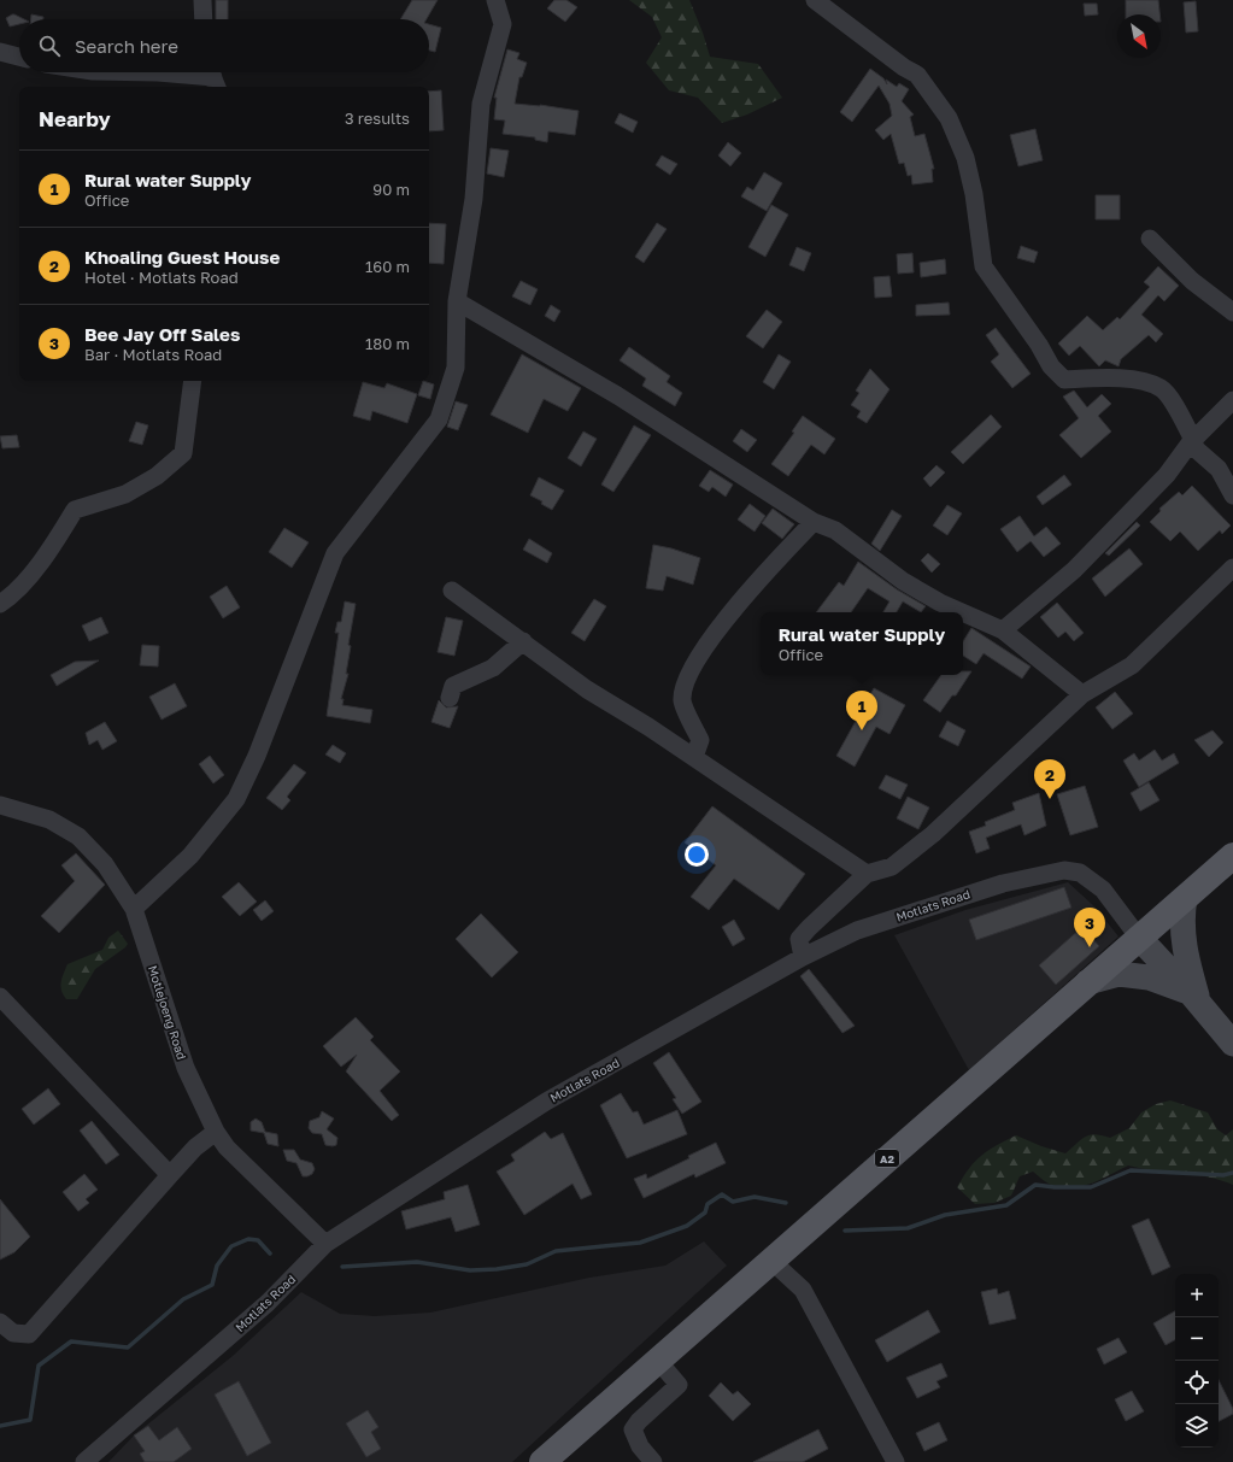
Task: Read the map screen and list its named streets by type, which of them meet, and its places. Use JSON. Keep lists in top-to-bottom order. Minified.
{"streets":{"main road":["A2"],"street":["Motlats Road","Motlejoeng Road"]},"crossings":[["Motlats Road","Motlejoeng Road"],["Motlats Road","A2"]],"north":"bottom right","page":{"search":"Search here","heading":["Nearby","3 results"],"list":[{"mark":"1","name":"Rural water Supply","note":"Office","value":"90 m"},{"mark":"2","name":"Khoaling Guest House","note":"Hotel · Motlats Road","value":"160 m"},{"mark":"3","name":"Bee Jay Off Sales","note":"Bar · Motlats Road","value":"180 m"}],"popup":["Rural water Supply","Office"],"pins":["1","2","3"],"map_buttons":["+","−"]}}
